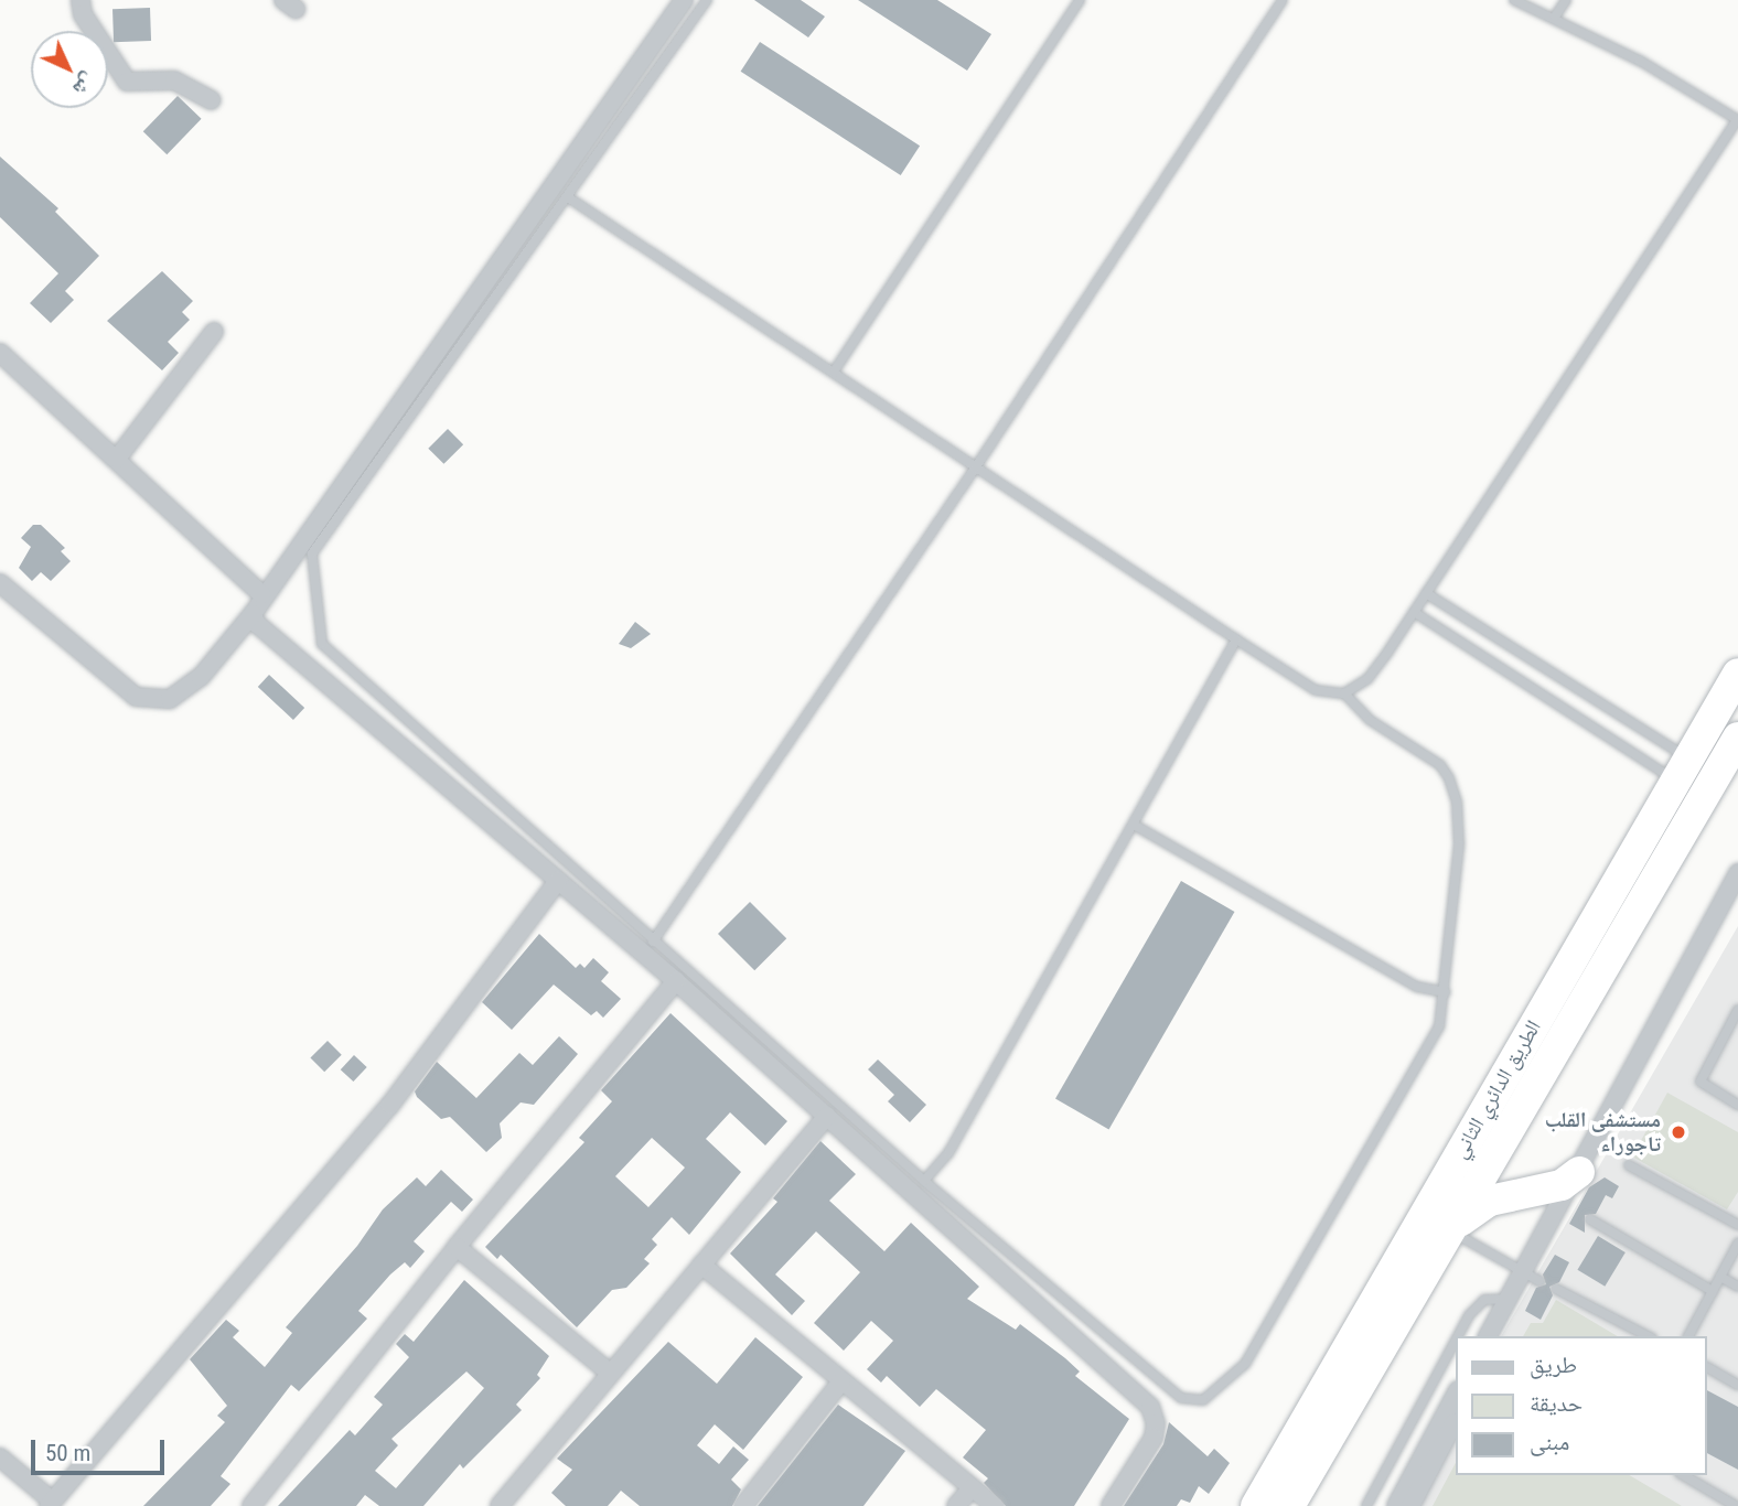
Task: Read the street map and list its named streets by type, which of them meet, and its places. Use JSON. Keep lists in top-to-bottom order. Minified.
{"streets":{"highway":["الطريق الدائري الثاني"]},"places":["مستشفى القلب تاجوراء"],"legend":["طريق","حديقة","مبنى"],"scale_bar":"50 m","north":"bottom right"}
